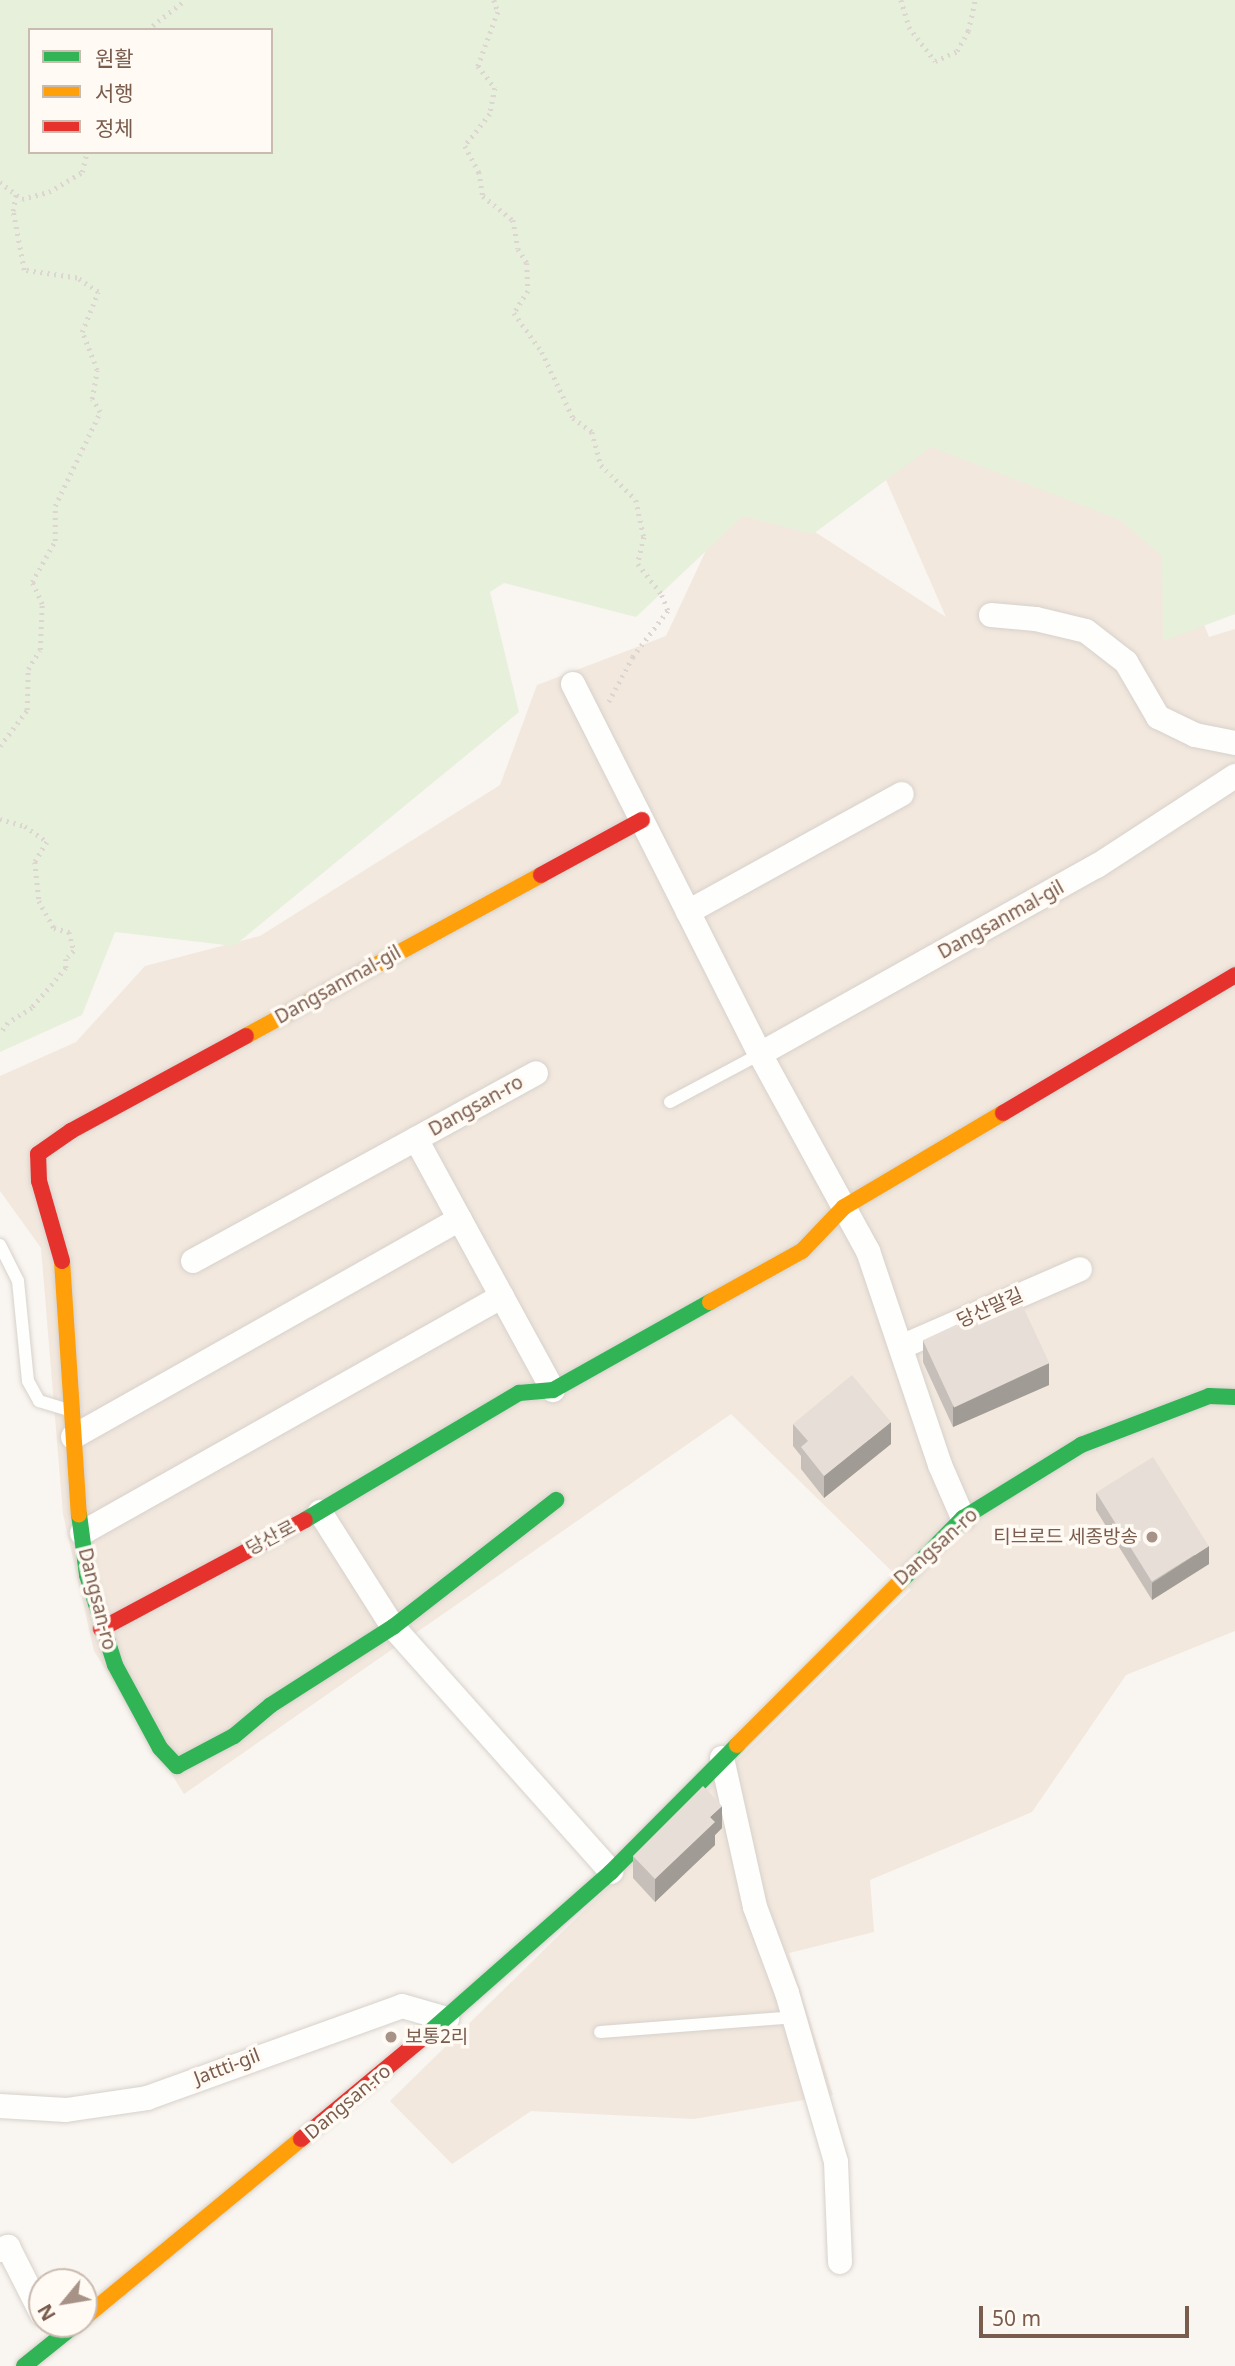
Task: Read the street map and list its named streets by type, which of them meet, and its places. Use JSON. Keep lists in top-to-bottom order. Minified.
{"streets":{"street":["Dangsanmal-gil","Dangsan-ro","당산말길","당산로","Jattti-gil"]},"crossings":[["Dangsanmal-gil","Dangsan-ro"],["Dangsan-ro","당산로"],["Dangsan-ro","Jattti-gil"]],"places":["티브로드 세종방송","보통2리"],"legend":["원활","서행","정체"],"scale_bar":"50 m","north":"bottom left"}
